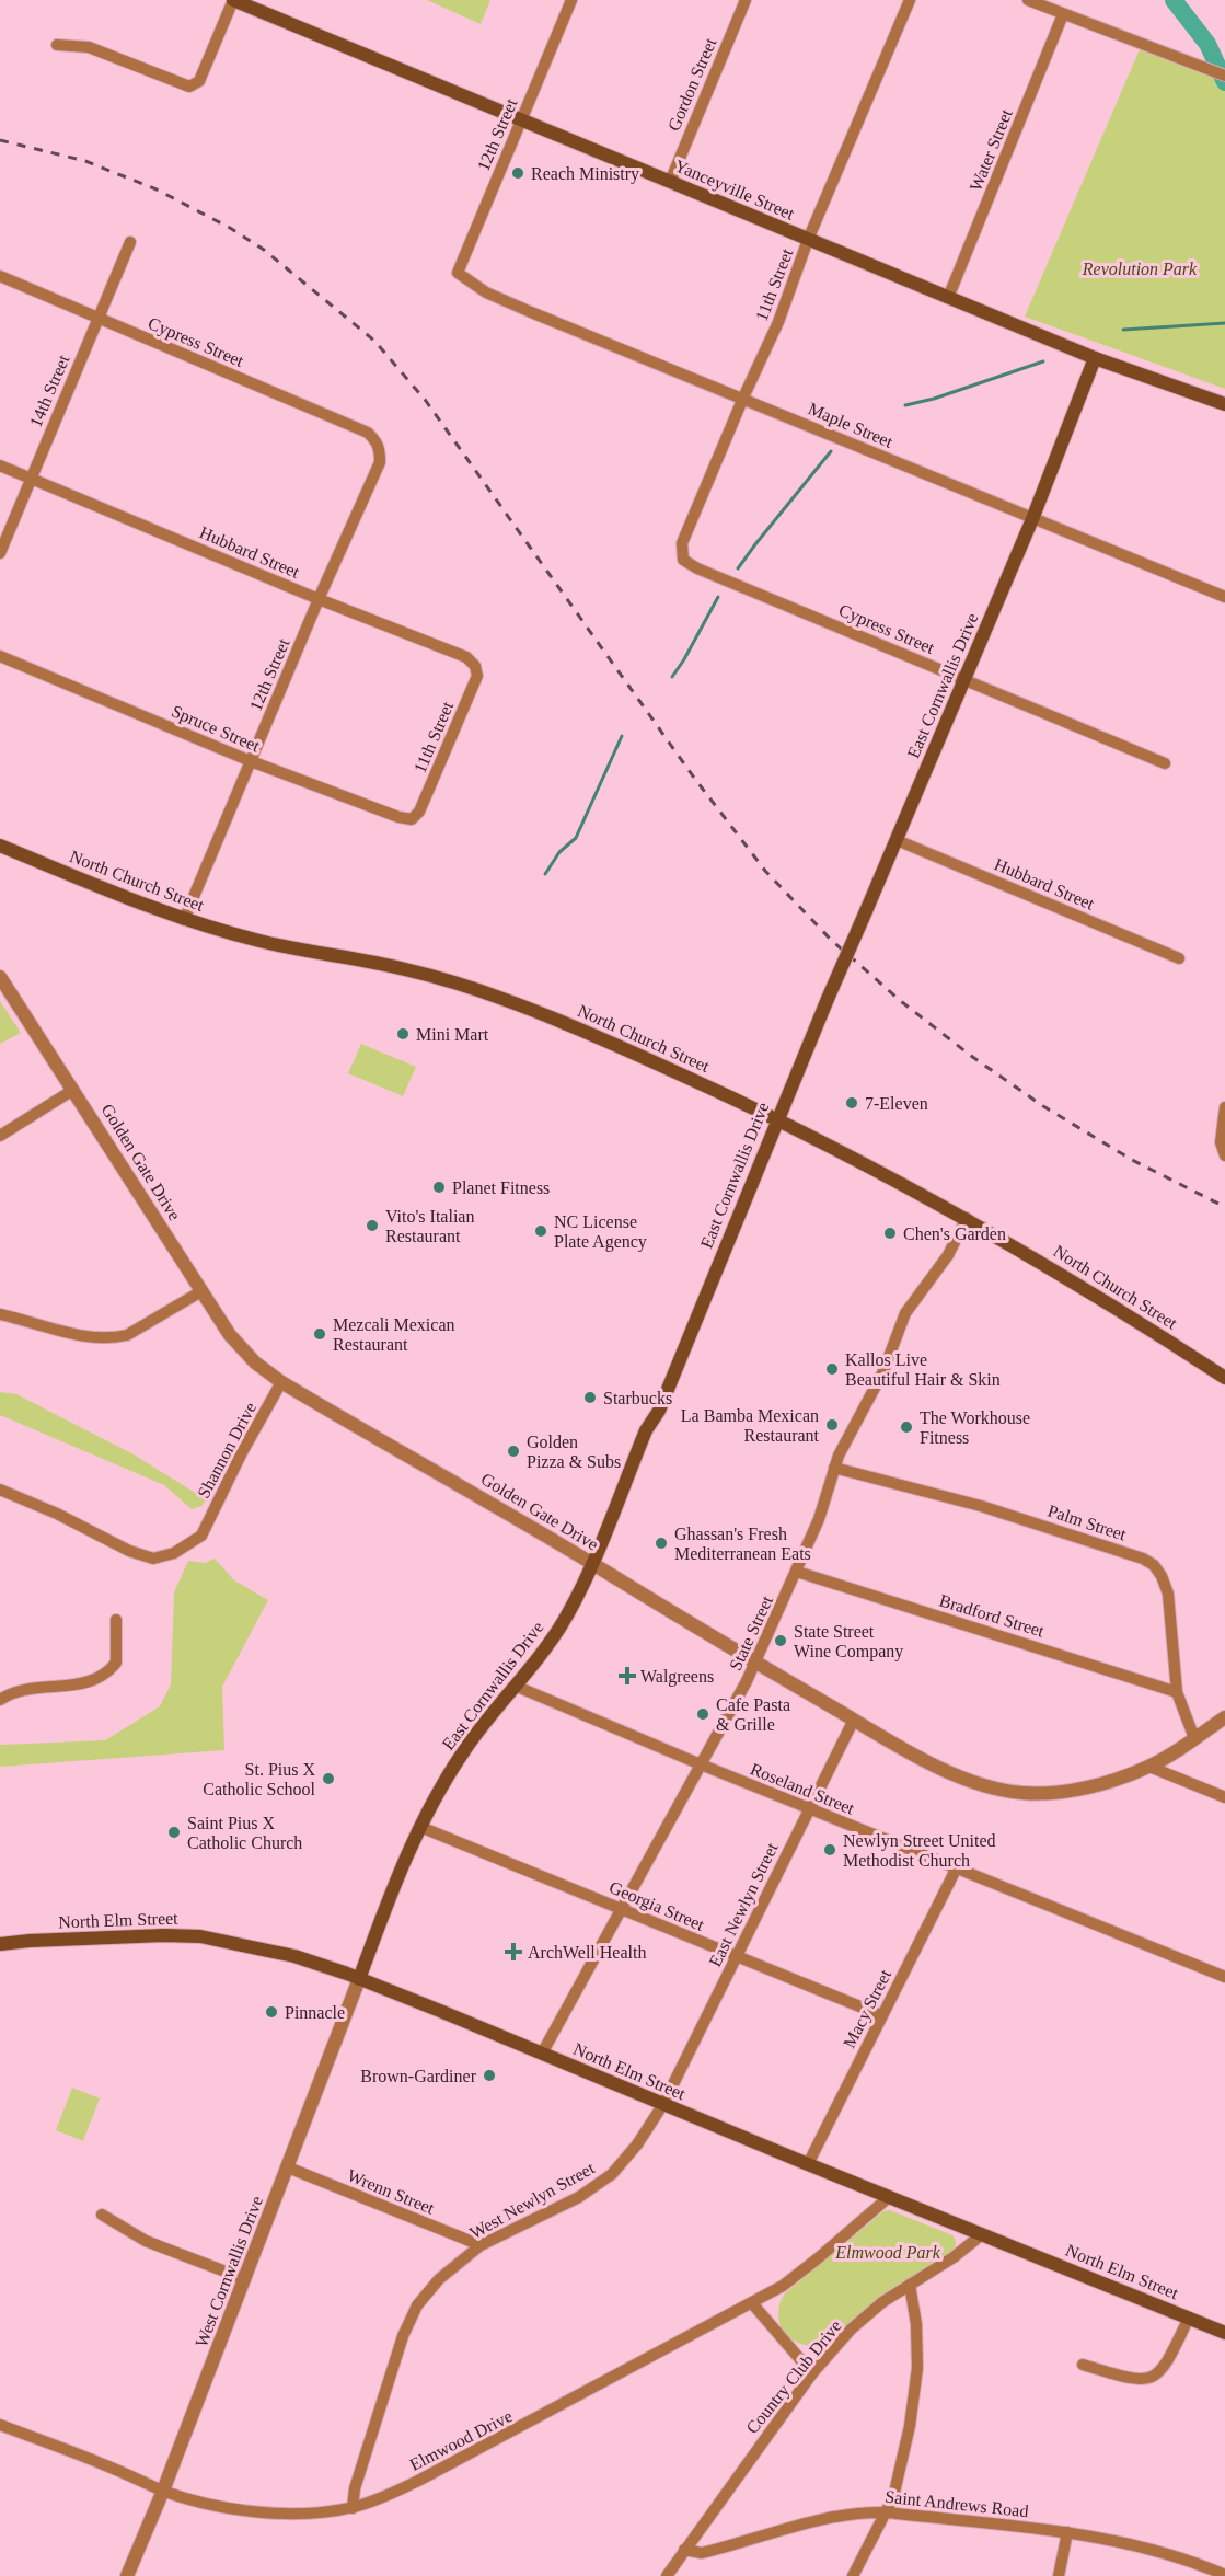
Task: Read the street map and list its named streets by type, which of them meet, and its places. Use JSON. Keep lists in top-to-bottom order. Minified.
{"streets":{"main road":["Yanceyville Street","East Cornwallis Drive","North Church Street","North Elm Street"],"street":["Gordon Street","12th Street","Water Street","11th Street","Cypress Street","14th Street","Maple Street","Hubbard Street","Spruce Street","Golden Gate Drive","Shannon Drive","Palm Street","Bradford Street","State Street","Roseland Street","East Newlyn Street","Georgia Street","Macy Street","Wrenn Street","West Newlyn Street","West Cornwallis Drive","Country Club Drive","Elmwood Drive","Saint Andrews Road"]},"crossings":[["Gordon Street","Yanceyville Street"],["12th Street","Yanceyville Street"],["12th Street","Cypress Street"],["12th Street","Maple Street"],["12th Street","Hubbard Street"],["12th Street","Spruce Street"],["12th Street","North Church Street"],["Water Street","Yanceyville Street"],["Yanceyville Street","11th Street"],["Yanceyville Street","East Cornwallis Drive"],["11th Street","Cypress Street"],["11th Street","Maple Street"],["11th Street","Hubbard Street"],["11th Street","Spruce Street"],["Cypress Street","14th Street"],["Cypress Street","East Cornwallis Drive"],["14th Street","Hubbard Street"],["Maple Street","East Cornwallis Drive"],["Hubbard Street","East Cornwallis Drive"],["East Cornwallis Drive","North Church Street"],["East Cornwallis Drive","Golden Gate Drive"],["East Cornwallis Drive","Roseland Street"],["East Cornwallis Drive","Georgia Street"],["East Cornwallis Drive","North Elm Street"],["East Cornwallis Drive","West Cornwallis Drive"],["North Church Street","State Street"],["Golden Gate Drive","Shannon Drive"],["Golden Gate Drive","Palm Street"],["Golden Gate Drive","State Street"],["Golden Gate Drive","East Newlyn Street"],["Palm Street","Bradford Street"],["Palm Street","State Street"],["Bradford Street","State Street"],["State Street","Roseland Street"],["State Street","Georgia Street"],["State Street","North Elm Street"],["Roseland Street","East Newlyn Street"],["Roseland Street","Macy Street"],["East Newlyn Street","Georgia Street"],["East Newlyn Street","North Elm Street"],["East Newlyn Street","West Newlyn Street"],["Georgia Street","Macy Street"],["North Elm Street","Macy Street"],["North Elm Street","West Newlyn Street"],["North Elm Street","West Cornwallis Drive"],["North Elm Street","Country Club Drive"],["North Elm Street","Elmwood Drive"],["Wrenn Street","West Newlyn Street"],["Wrenn Street","West Cornwallis Drive"],["West Newlyn Street","Elmwood Drive"],["West Cornwallis Drive","Elmwood Drive"],["Country Club Drive","Saint Andrews Road"]],"parks":["Revolution Park","Elmwood Park"],"places":{"other":["Reach Ministry","Mini Mart","7-Eleven","Planet Fitness","Vito's Italian Restaurant","NC License Plate Agency","Chen's Garden","Mezcali Mexican Restaurant","Kallos Live Beautiful Hair & Skin","Starbucks","La Bamba Mexican Restaurant","The Workhouse Fitness","Golden Pizza & Subs","Ghassan's Fresh Mediterranean Eats","State Street Wine Company","Cafe Pasta & Grille","St. Pius X Catholic School","Saint Pius X Catholic Church","Newlyn Street United Methodist Church","Pinnacle","Brown-Gardiner"],"health":["Walgreens","ArchWell Health"]}}
